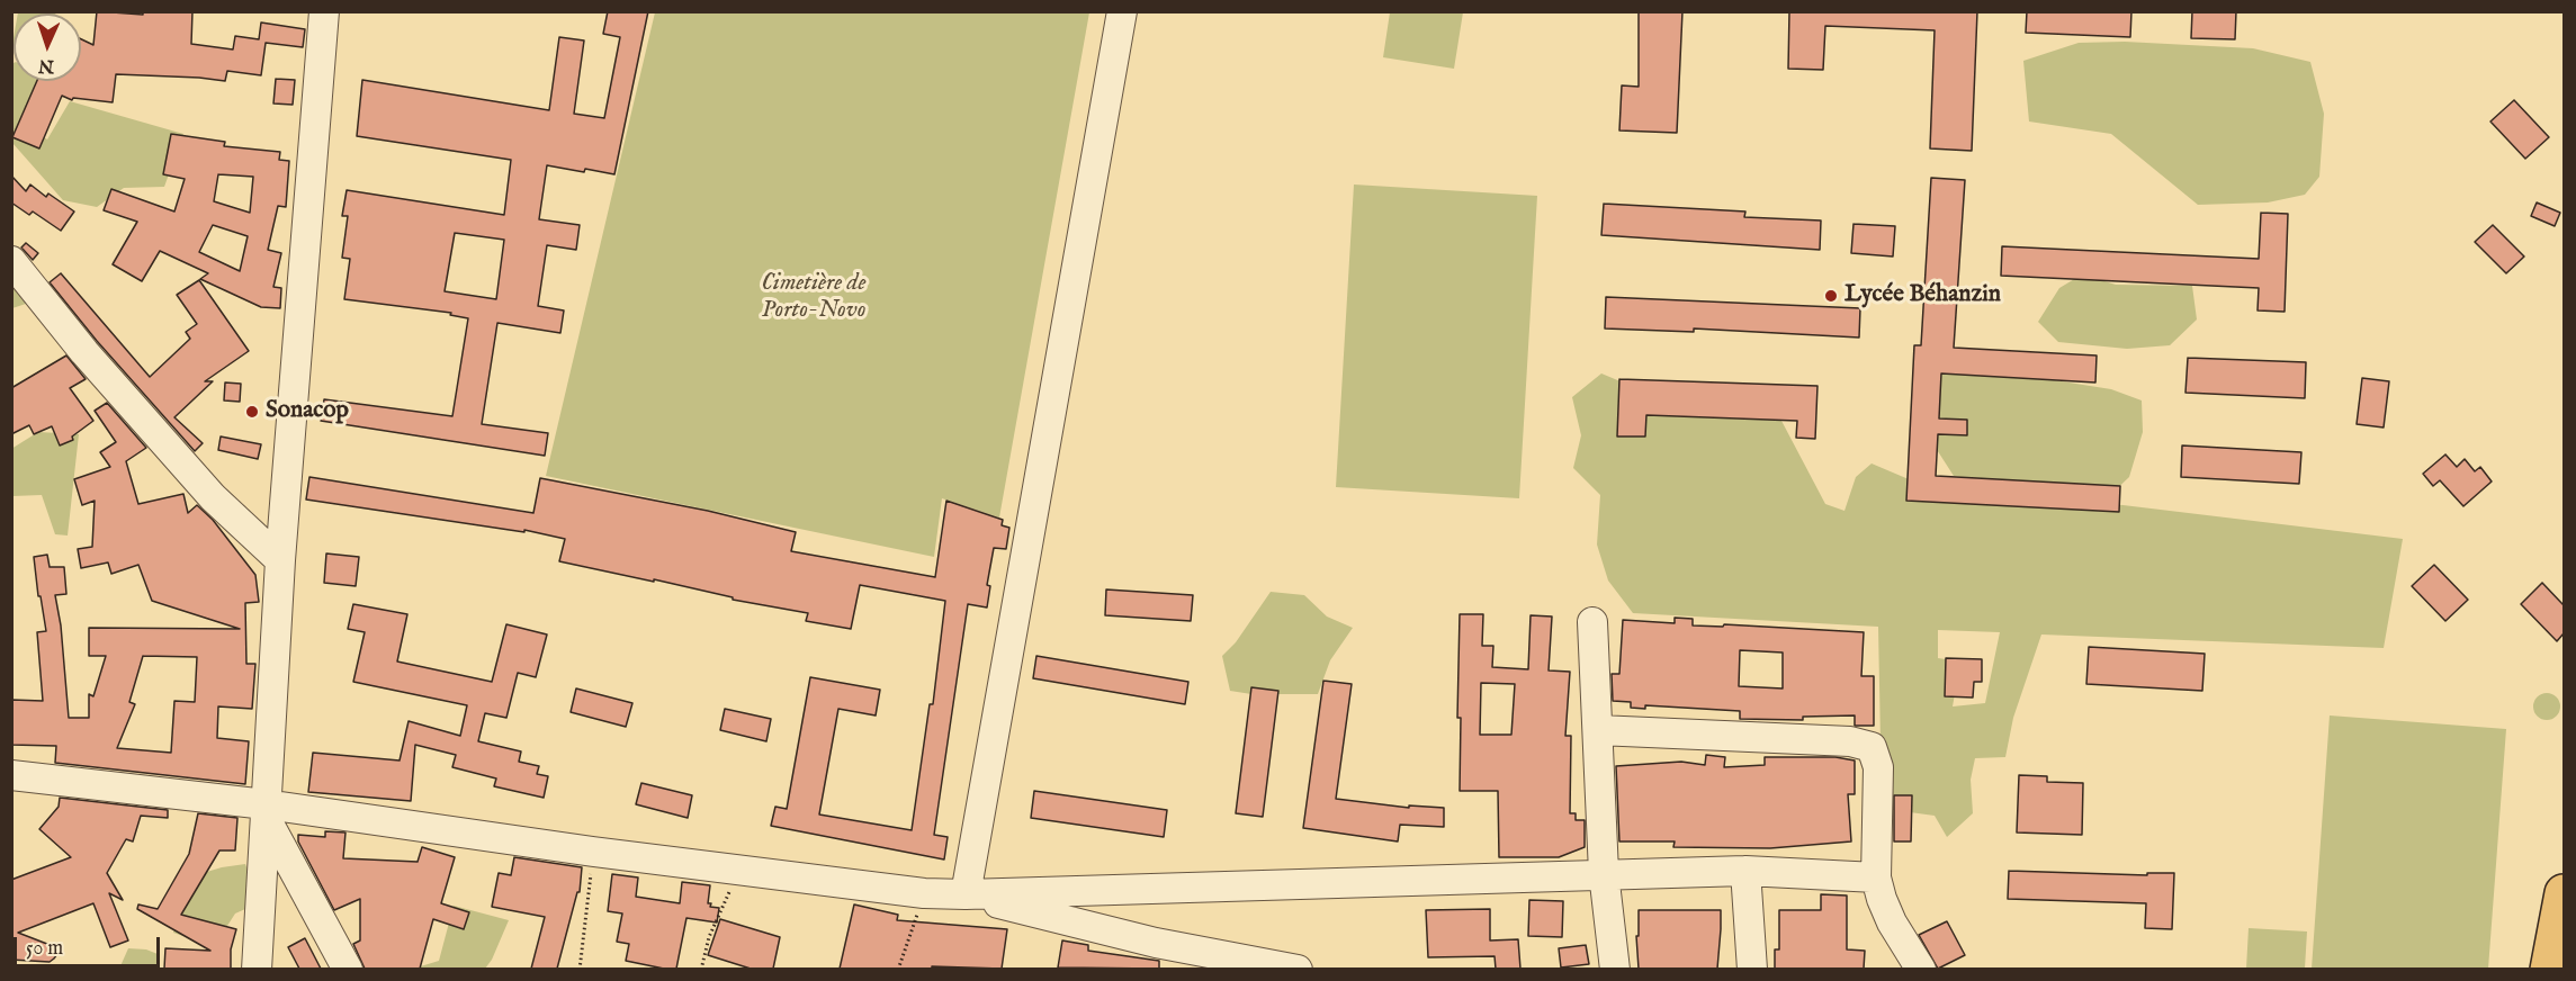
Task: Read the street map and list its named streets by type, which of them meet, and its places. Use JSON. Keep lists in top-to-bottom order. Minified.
{"parks":["Cimetière de Porto-Novo"],"places":["Lycée Béhanzin","Sonacop"],"scale_bar":"50 m","north":"bottom"}
